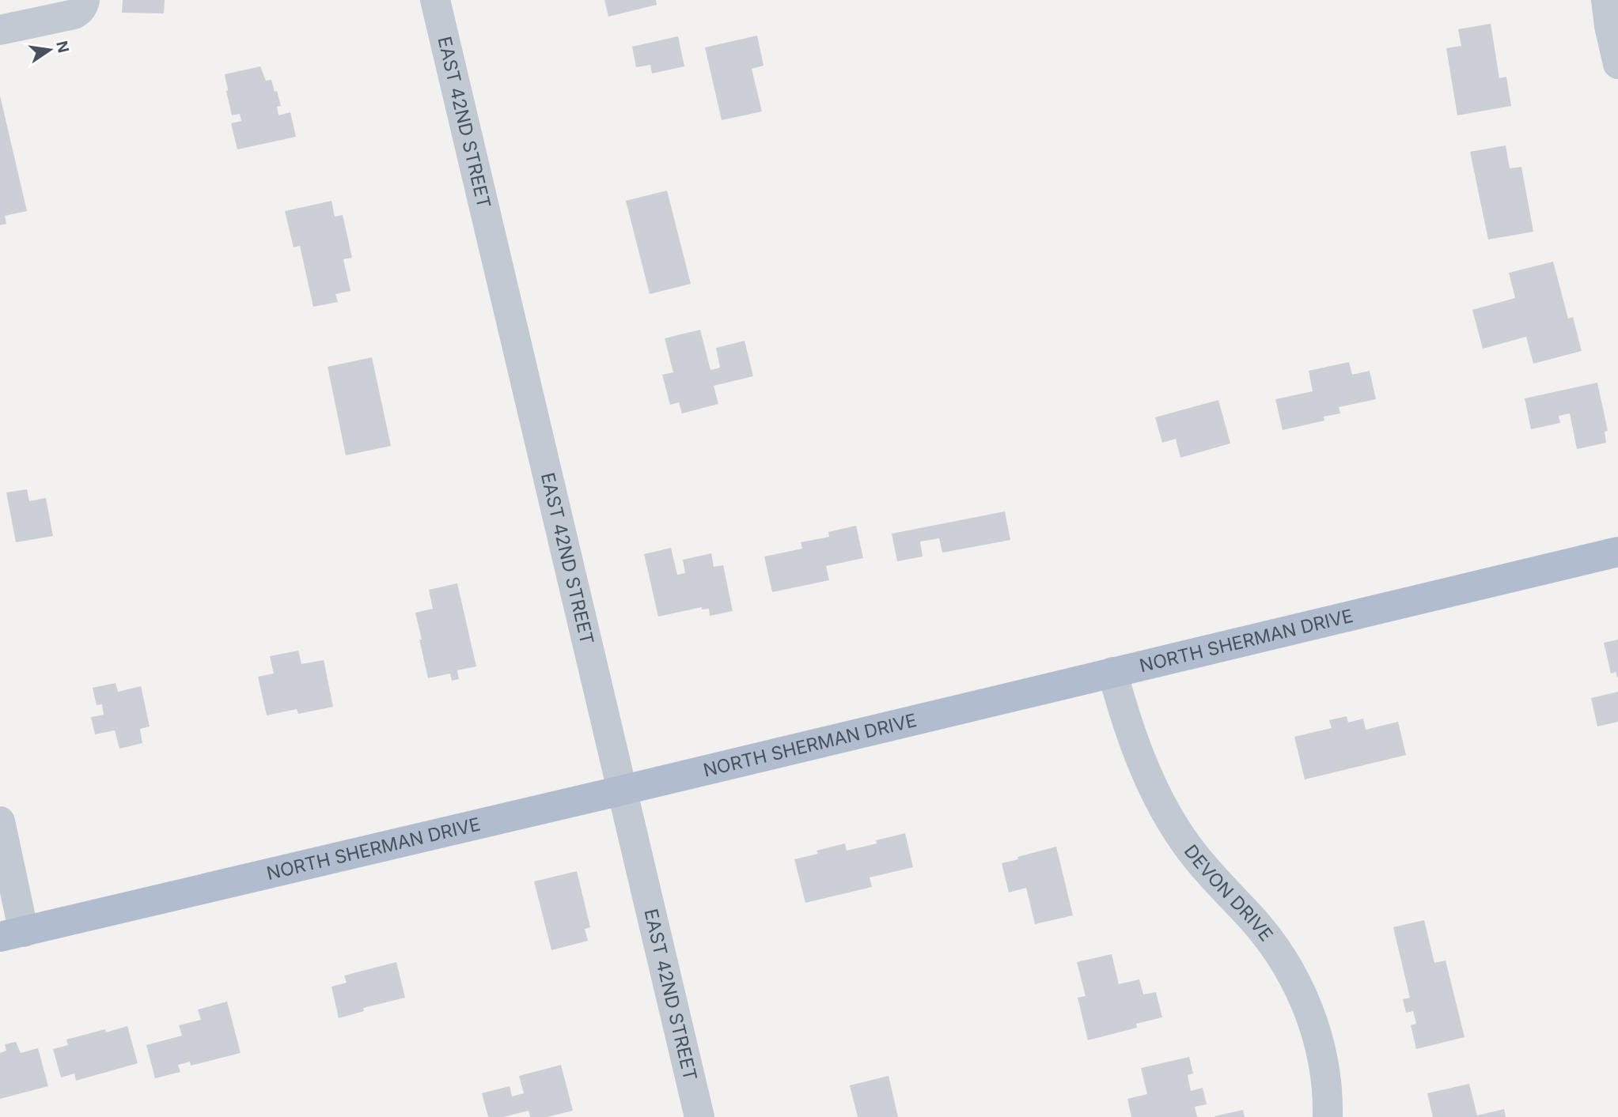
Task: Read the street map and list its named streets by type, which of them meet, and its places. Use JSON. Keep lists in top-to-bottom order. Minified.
{"streets":{"main road":["NORTH SHERMAN DRIVE"],"street":["EAST 42ND STREET","DEVON DRIVE"]},"crossings":[["EAST 42ND STREET","NORTH SHERMAN DRIVE"],["NORTH SHERMAN DRIVE","DEVON DRIVE"]],"north":"right"}
